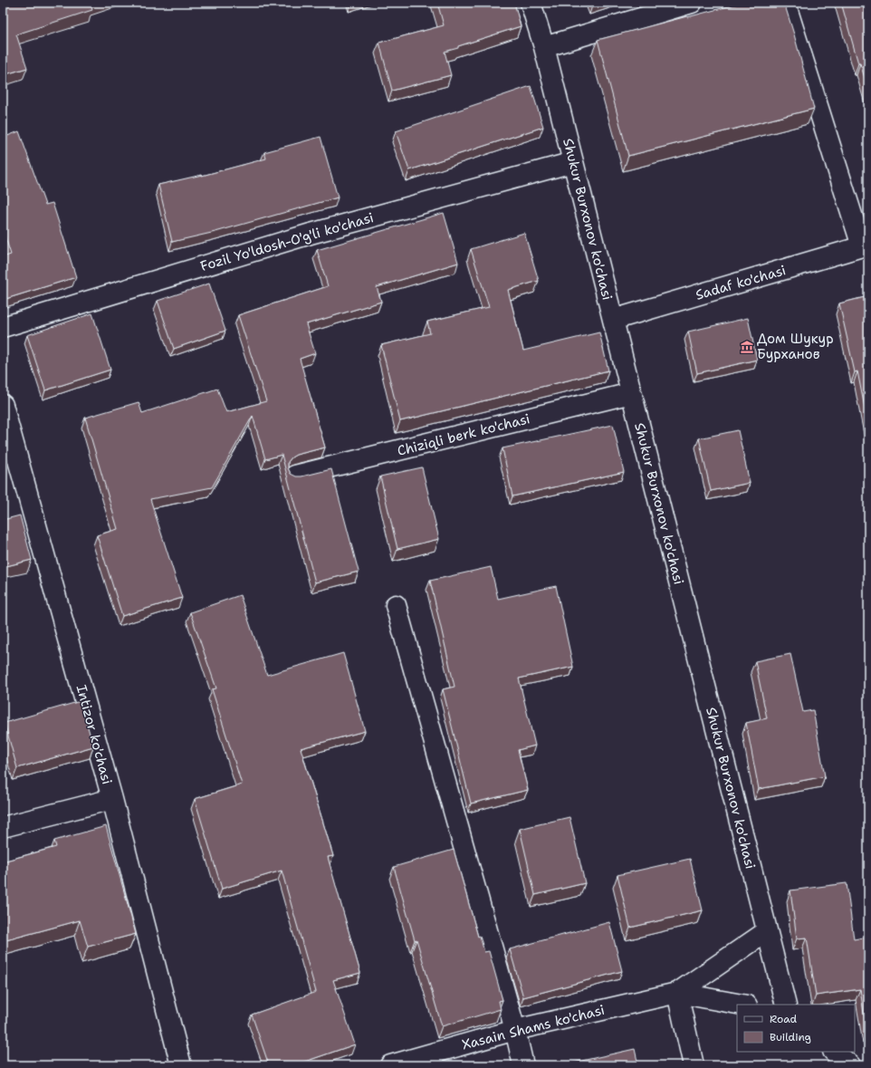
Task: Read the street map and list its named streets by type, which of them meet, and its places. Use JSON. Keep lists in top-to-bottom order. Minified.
{"streets":{"street":["Shukur Burxonov ko'chasi","Fozil Yo'ldosh-O'g'li ko'chasi","Sadaf ko'chasi","Chiziqli berk ko'chasi","Intizor ko'chasi","Xasain Shams ko'chasi"]},"crossings":[["Shukur Burxonov ko'chasi","Fozil Yo'ldosh-O'g'li ko'chasi"],["Shukur Burxonov ko'chasi","Sadaf ko'chasi"],["Shukur Burxonov ko'chasi","Chiziqli berk ko'chasi"]],"places":{"museum":["Дом Шукур Бурханов"]},"legend":["Road","Building"]}
